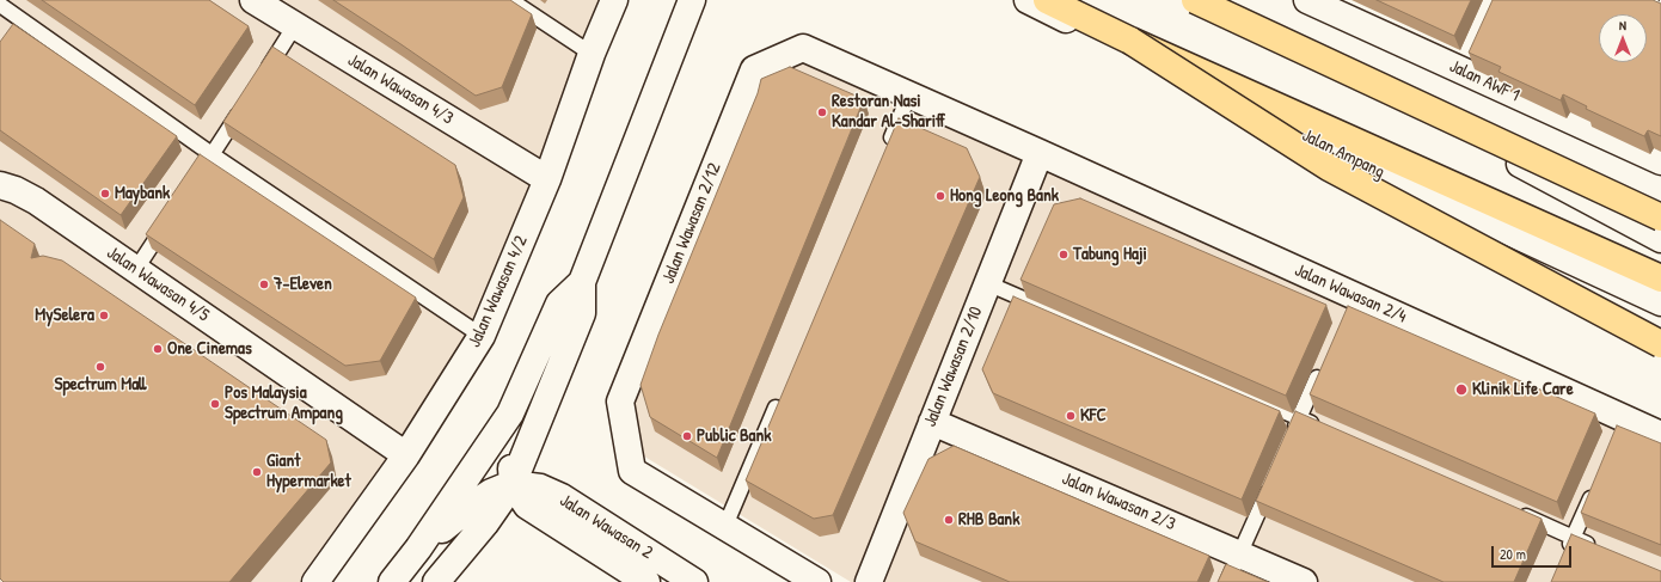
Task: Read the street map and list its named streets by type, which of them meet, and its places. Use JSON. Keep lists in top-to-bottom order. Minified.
{"streets":{"street":["Jalan AWF 1","Jalan Wawasan 4/3","Jalan Ampang","Jalan Wawasan 2/12","Jalan Wawasan 4/5","Jalan Wawasan 4/2","Jalan Wawasan 2/4","Jalan Wawasan 2/10","Jalan Wawasan 2/3","Jalan Wawasan 2"]},"crossings":[["Jalan Wawasan 4/3","Jalan Wawasan 4/2"],["Jalan Wawasan 2/12","Jalan Wawasan 2/4"],["Jalan Wawasan 2/12","Jalan Wawasan 2/10"],["Jalan Wawasan 4/5","Jalan Wawasan 4/2"],["Jalan Wawasan 2/4","Jalan Wawasan 2/10"],["Jalan Wawasan 2/10","Jalan Wawasan 2/3"]],"places":["Restoran Nasi Kandar Al-Shariff","Maybank","Hong Leong Bank","Tabung Haji","7-Eleven","MySelera","One Cinemas","Spectrum Mall","Klinik Life Care","Pos Malaysia Spectrum Ampang","KFC","Public Bank","Giant Hypermarket","RHB Bank"],"scale_bar":"20 m","north":"top"}
